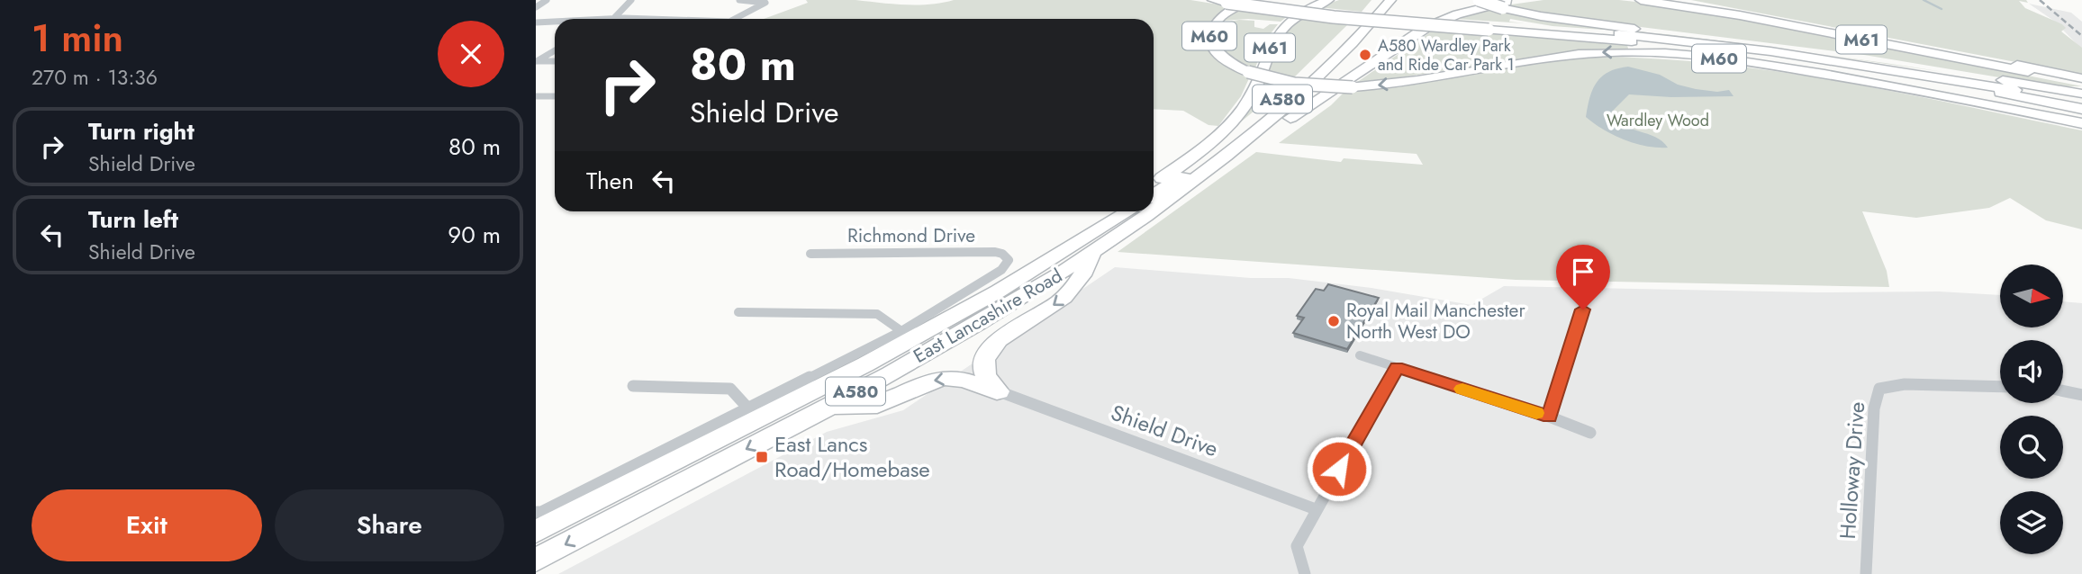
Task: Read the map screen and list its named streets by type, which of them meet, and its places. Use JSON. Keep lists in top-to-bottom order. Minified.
{"streets":{"highway":["M60","M61","A580","East Lancashire Road"],"street":["Richmond Drive","Shield Drive","Holloway Drive"]},"crossings":[["M61","A580"],["A580","East Lancashire Road"],["Richmond Drive","East Lancashire Road"]],"parks":["Wardley Wood"],"places":{"other":["A580 Wardley Park and Ride Car Park 1","Royal Mail Manchester North West DO"],"transit":["East Lancs Road/Homebase"]},"north":"right","page":{"heading":["1 min","270 m · 13:36"],"turn":["80 m","Shield Drive"],"list":[{"name":"Turn right","note":"Shield Drive","value":"80 m"},{"name":"Turn left","note":"Shield Drive","value":"90 m"}],"then":"Then","buttons":["Exit","Share"]}}
